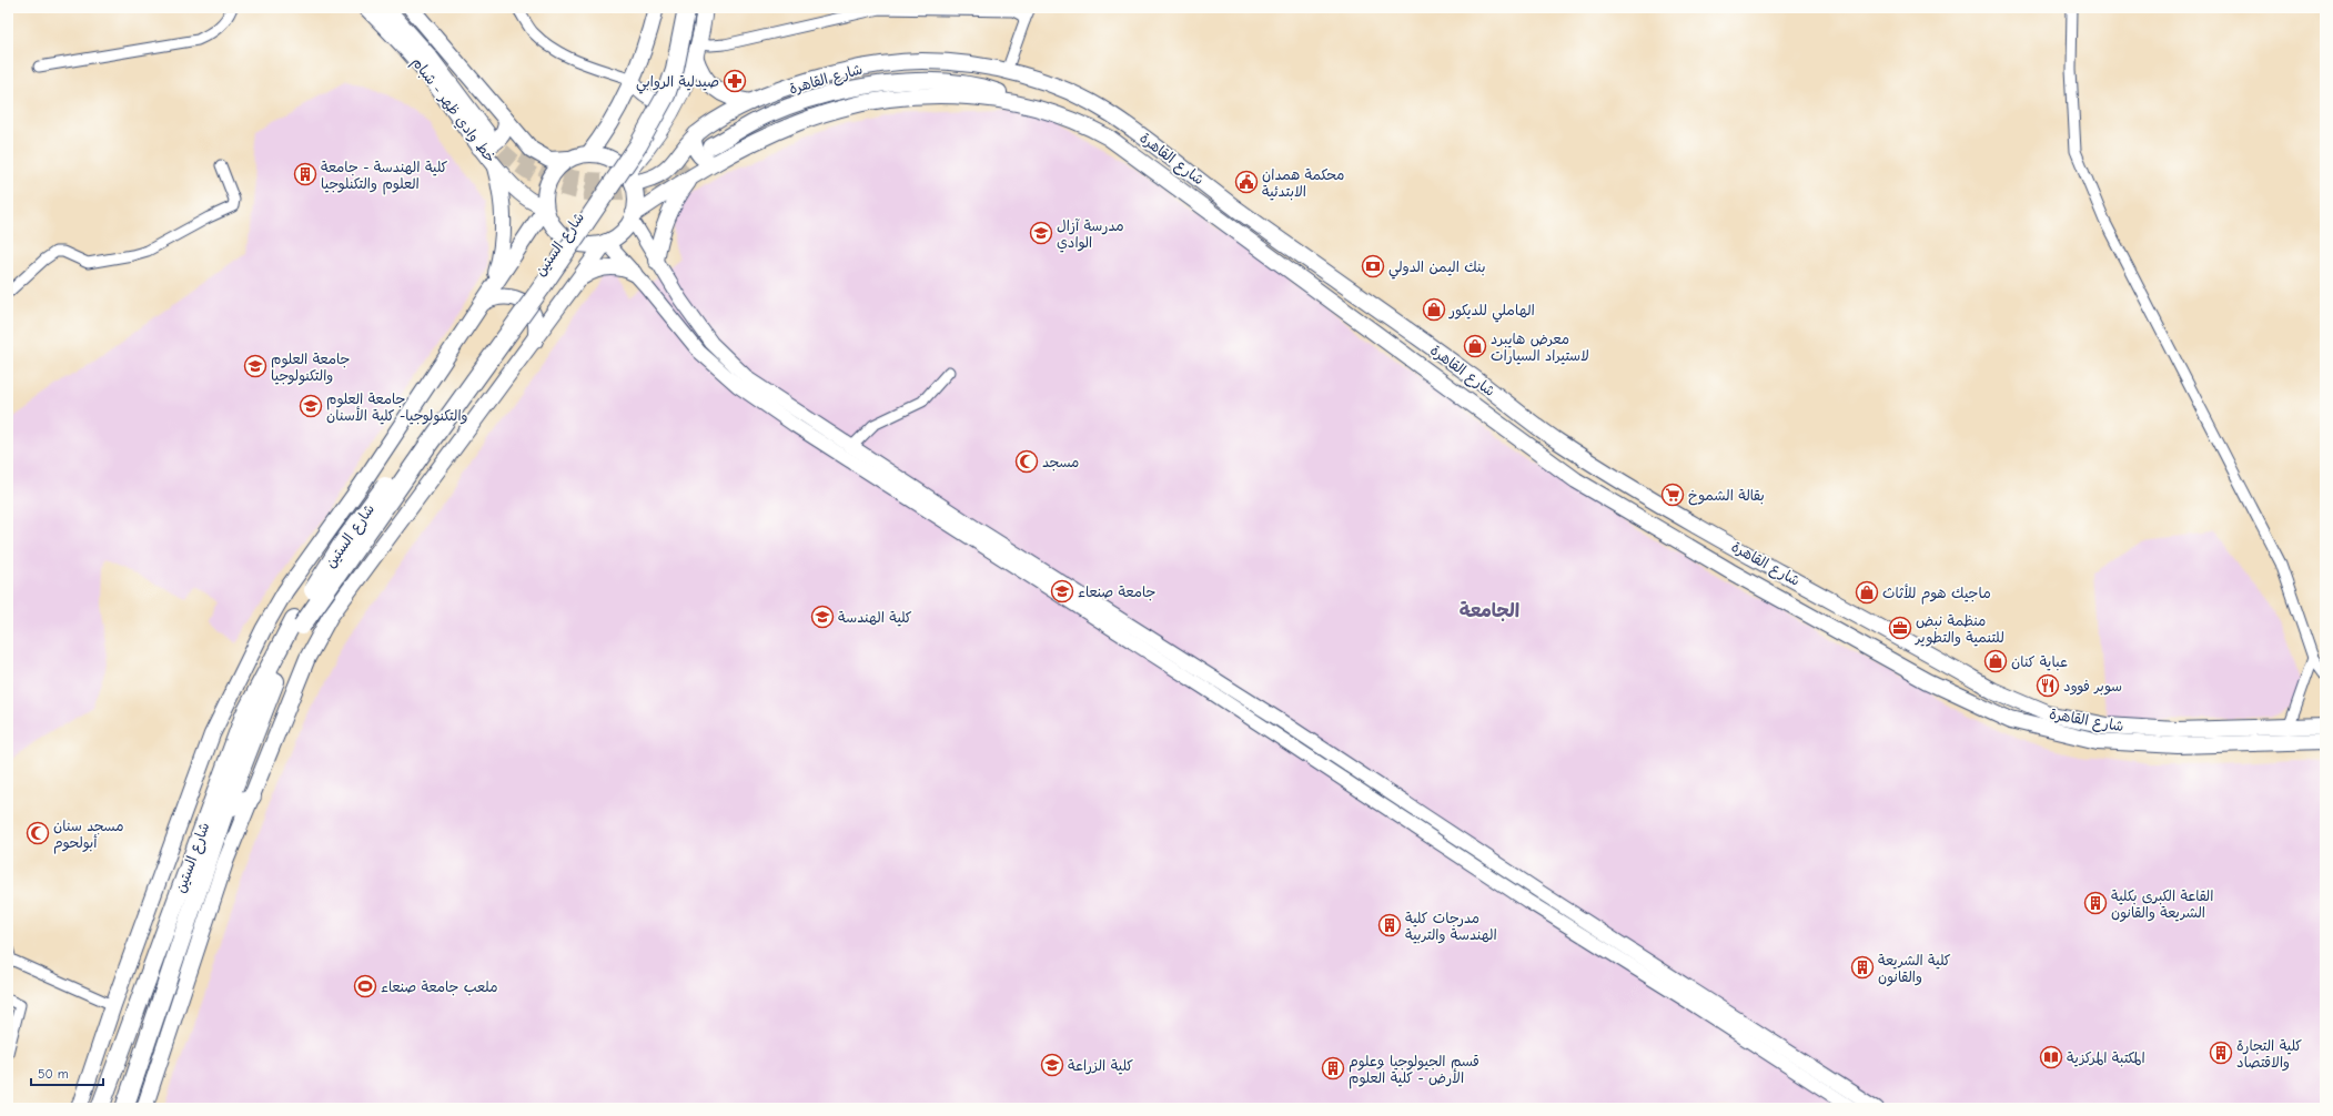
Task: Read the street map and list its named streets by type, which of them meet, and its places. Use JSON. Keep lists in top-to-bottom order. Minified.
{"streets":{"highway":["شارع الستين"],"main road":["شارع القاهرة","خط وادي ظهر - شبام"]},"crossings":[["شارع القاهرة","خط وادي ظهر - شبام"],["شارع القاهرة","شارع الستين"],["خط وادي ظهر - شبام","شارع الستين"]],"districts":["الجامعة"],"places":{"pharmacy":["صيدلية الروابي"],"building":["كلية الهندسة - جامعة العلوم والتكنلوجيا","القاعة الكبرى بكلية الشريعة والقانون","مدرجات كلية الهندسة والتربية","كلية الشريعة والقانون","كلية التجارة والاقتصاد","قسم الجيولوجيا وعلوم الأرض - كلية العلوم"],"public building":["محكمة همدان الابتدئية"],"school or university":["مدرسة آزال الوادي","جامعة العلوم والتكنولوجيا","جامعة العلوم والتكنولوجيا- كلية الأسنان","جامعة صنعاء","كلية الهندسة","كلية الزراعة"],"bank":["بنك اليمن الدولي"],"shop":["الهاملي للديكور","معرض هايبرد لاستيراد السيارات","ماجيك هوم للأثاث","عباية كنان"],"mosque":["مسجد","مسجد سنان أبولحوم"],"supermarket":["بقالة الشموخ"],"office":["منظمة نبض للتنمية والتطوير"],"restaurant":["سوبر فوود"],"sports":["ملعب جامعة صنعاء"],"library":["المكتبة المركزية"]},"scale_bar":"50 m"}
